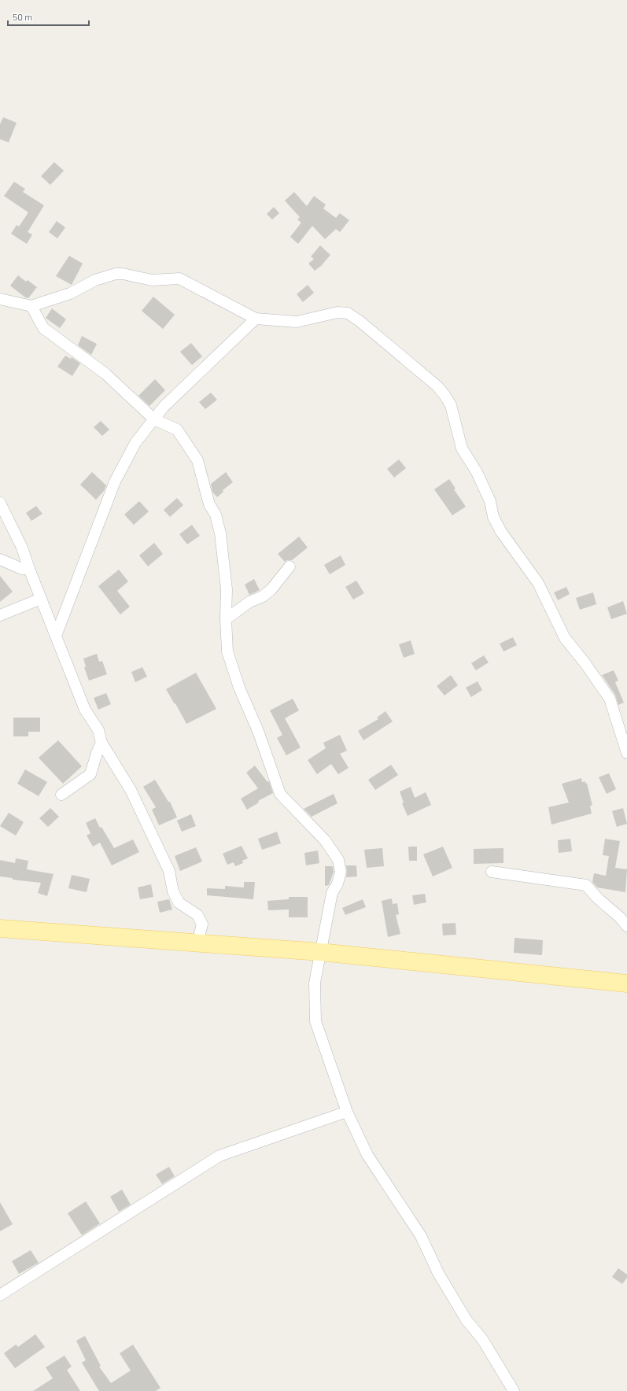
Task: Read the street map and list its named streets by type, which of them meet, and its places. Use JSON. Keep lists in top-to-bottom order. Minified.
{"scale_bar":"50 m"}
